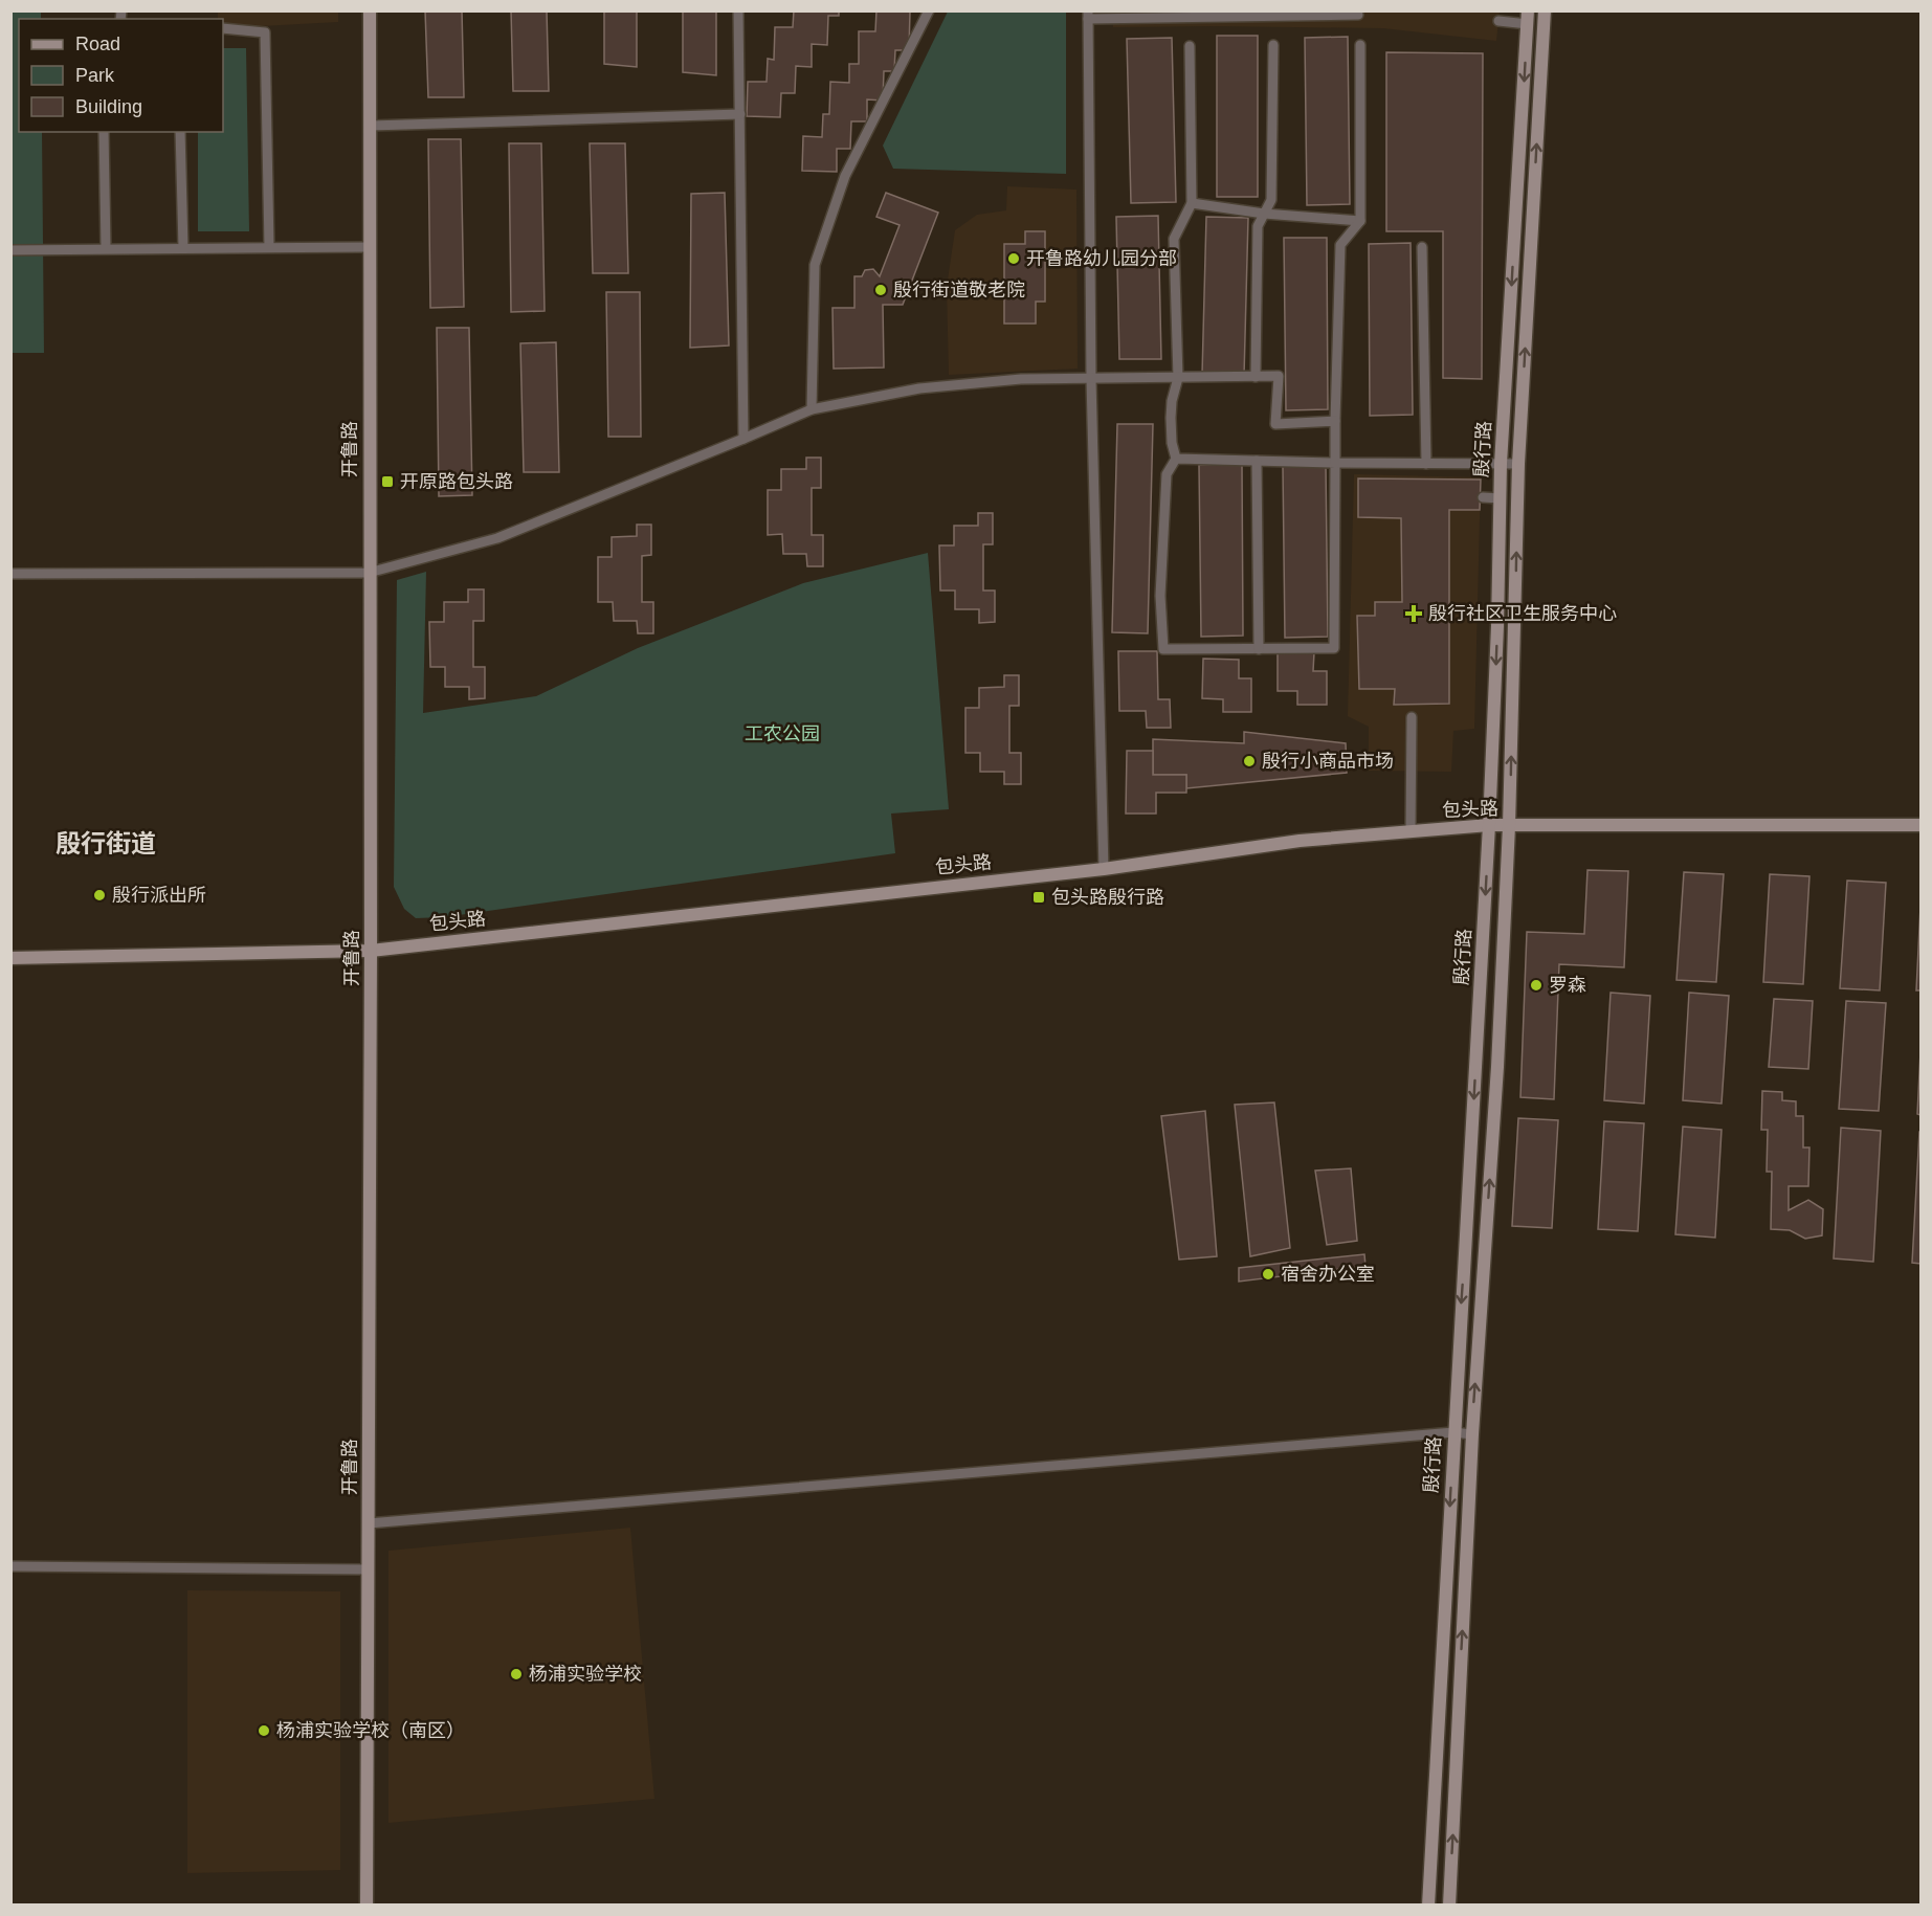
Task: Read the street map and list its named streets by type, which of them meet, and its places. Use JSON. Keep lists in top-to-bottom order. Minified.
{"streets":{"street":["开鲁路","殷行路","包头路"]},"crossings":[["开鲁路","包头路"],["殷行路","包头路"]],"districts":["殷行街道"],"parks":["工农公园"],"places":{"other":["开鲁路幼儿园分部","殷行街道敬老院","殷行小商品市场","殷行派出所","罗森","宿舍办公室","杨浦实验学校","杨浦实验学校（南区）"],"transit":["开原路包头路","包头路殷行路"],"health":["殷行社区卫生服务中心"]},"legend":["Road","Park","Building"]}
